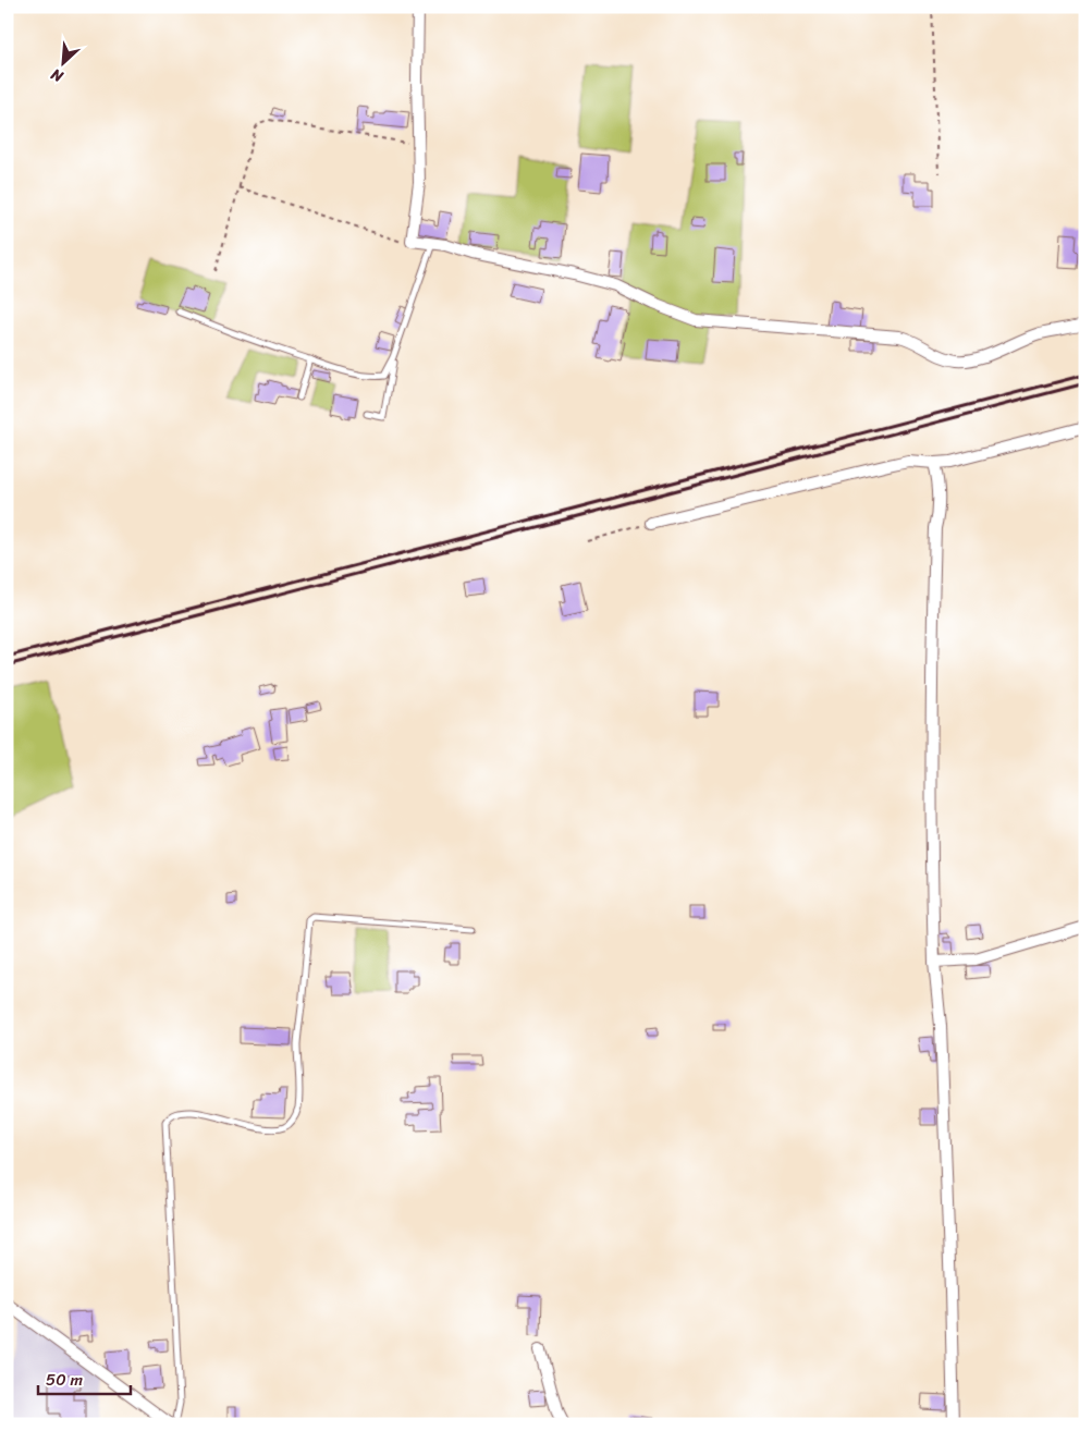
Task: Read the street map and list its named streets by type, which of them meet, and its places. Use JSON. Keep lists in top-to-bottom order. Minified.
{"scale_bar":"50 m","north":"bottom left"}
